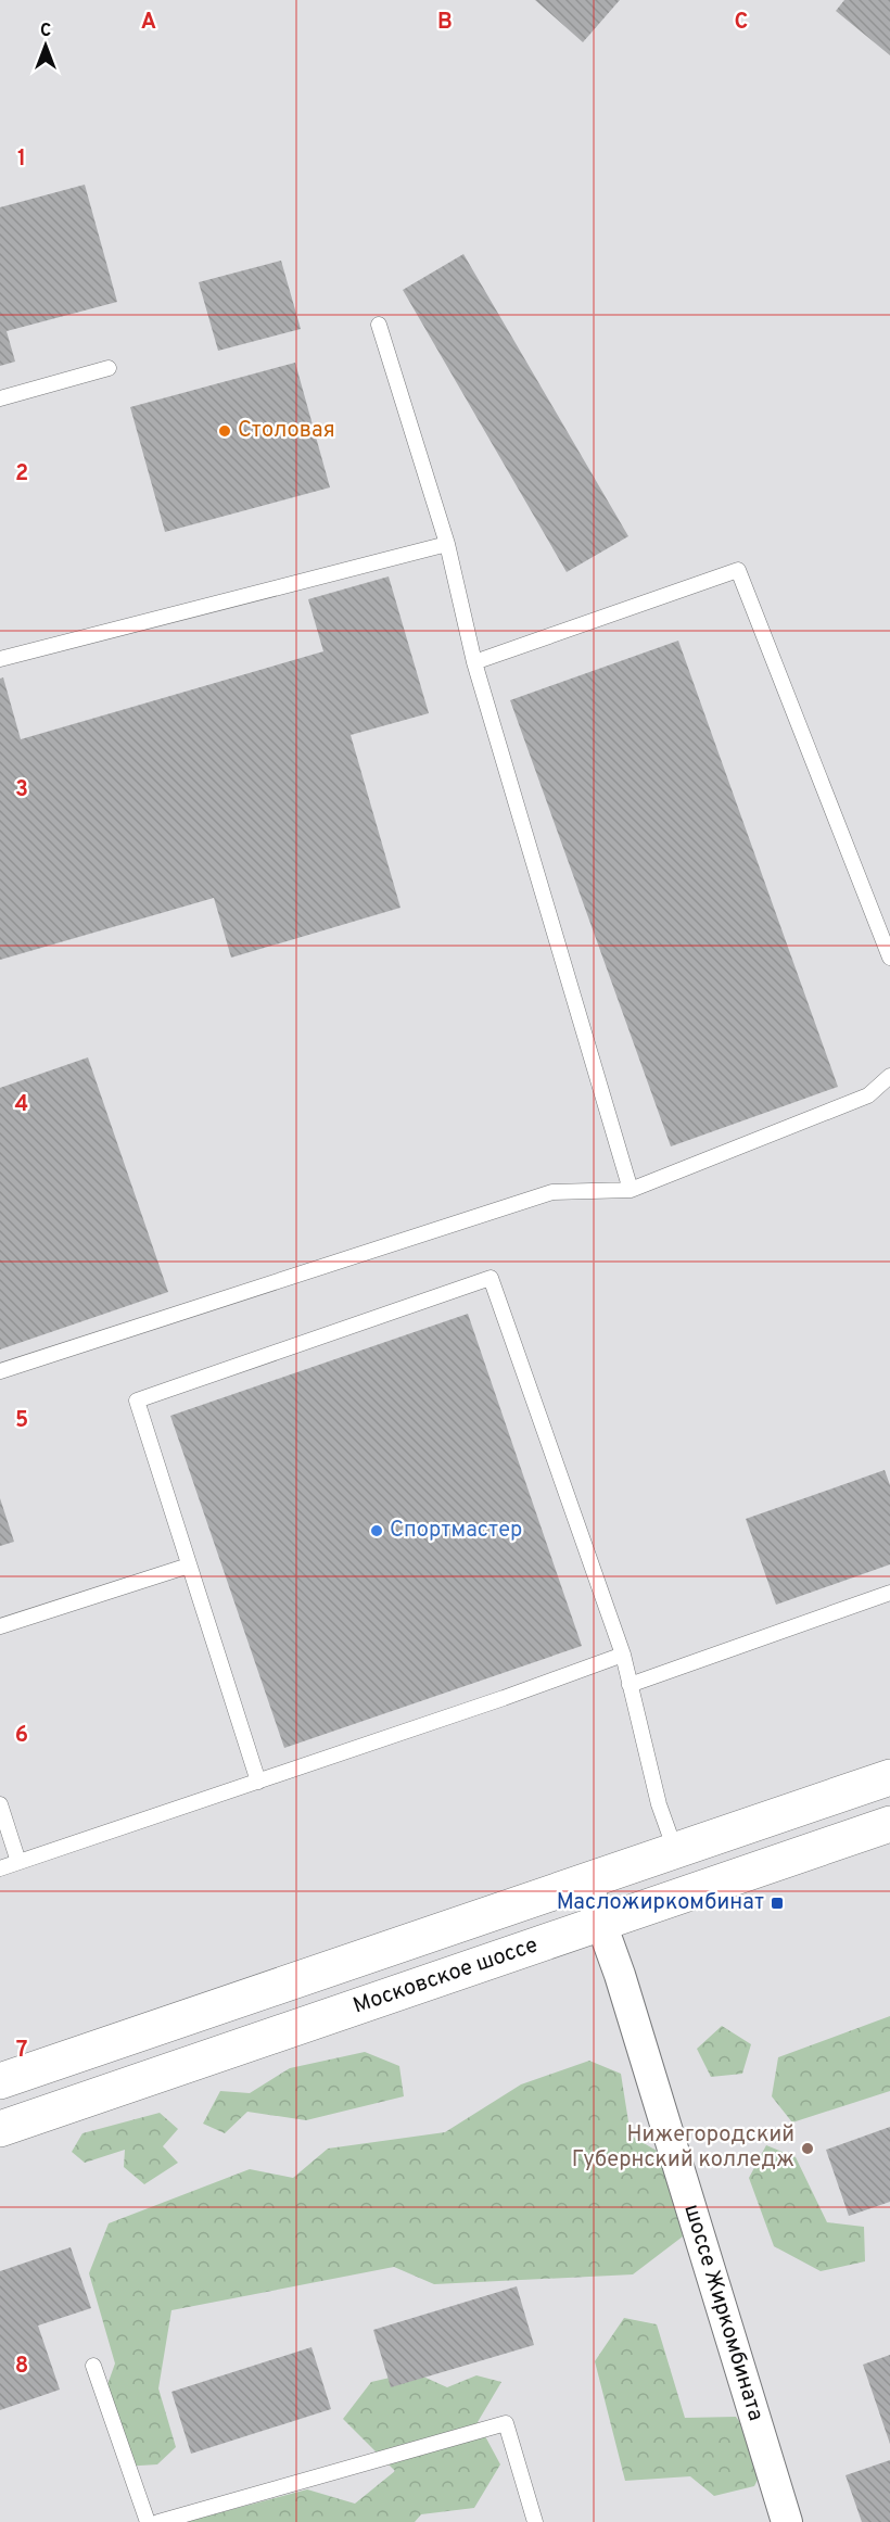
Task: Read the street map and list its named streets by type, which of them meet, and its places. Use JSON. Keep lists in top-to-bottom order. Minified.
{"streets":{"main road":["Московское шоссе"],"street":["шоссе Жиркомбината"]},"crossings":[["Московское шоссе","шоссе Жиркомбината"]],"places":{"other":["Столовая","Спортмастер","Нижегородский Губернский колледж"],"transit":["Масложиркомбинат"]},"north":"top","grid":{"columns":["A","B","C"],"rows":["1","2","3","4","5","6","7","8"]}}
